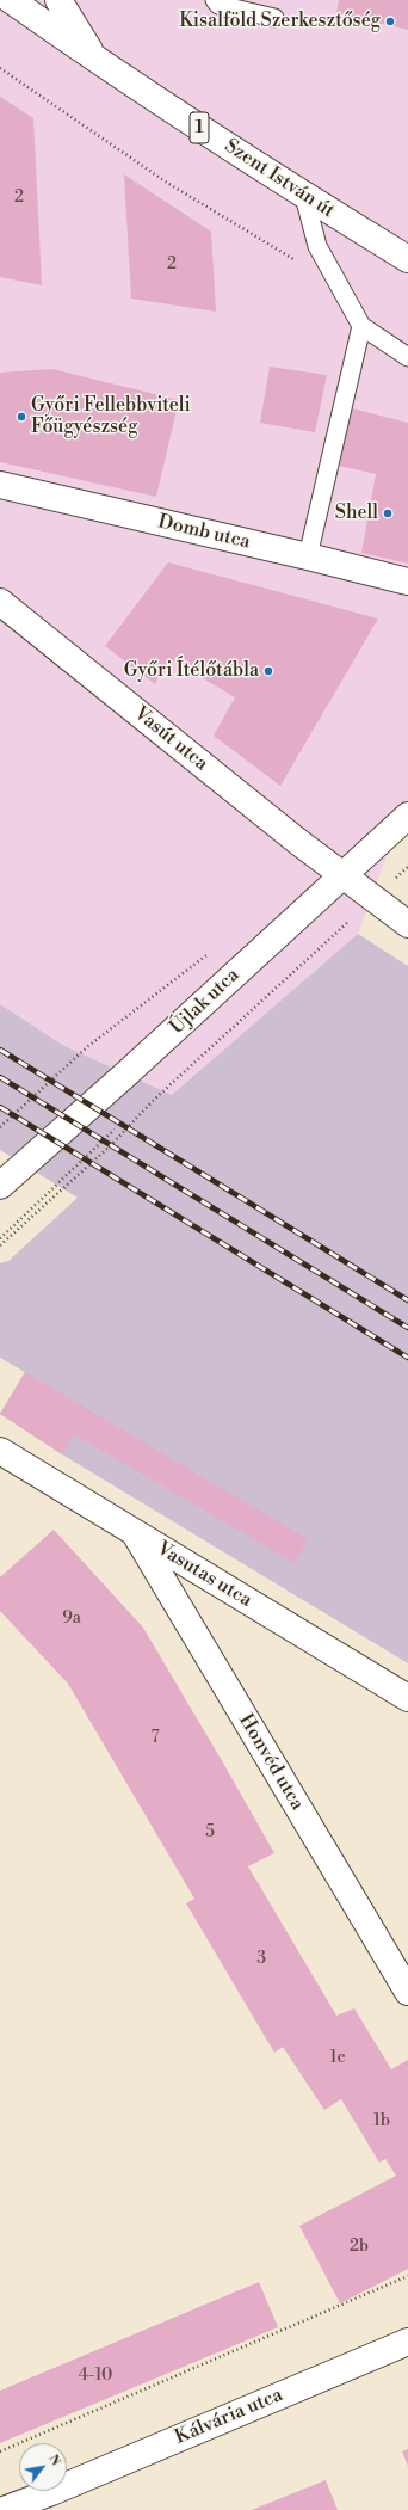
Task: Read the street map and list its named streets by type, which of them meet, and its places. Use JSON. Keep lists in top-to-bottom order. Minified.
{"streets":{"street":["1","Szent István út","Domb utca","Vasút utca","Újlak utca","Vasutas utca","Honvéd utca","Kálvária utca"]},"crossings":[["Vasút utca","Újlak utca"],["Vasutas utca","Honvéd utca"]],"places":["Kisalföld Szerkesztőség","Győri Fellebbviteli Főügyészség","Shell","Győri Ítélőtábla"],"house_numbers":["2","2","9a","7","5","3","1c","1b","2b","4-10"],"north":"top right"}
